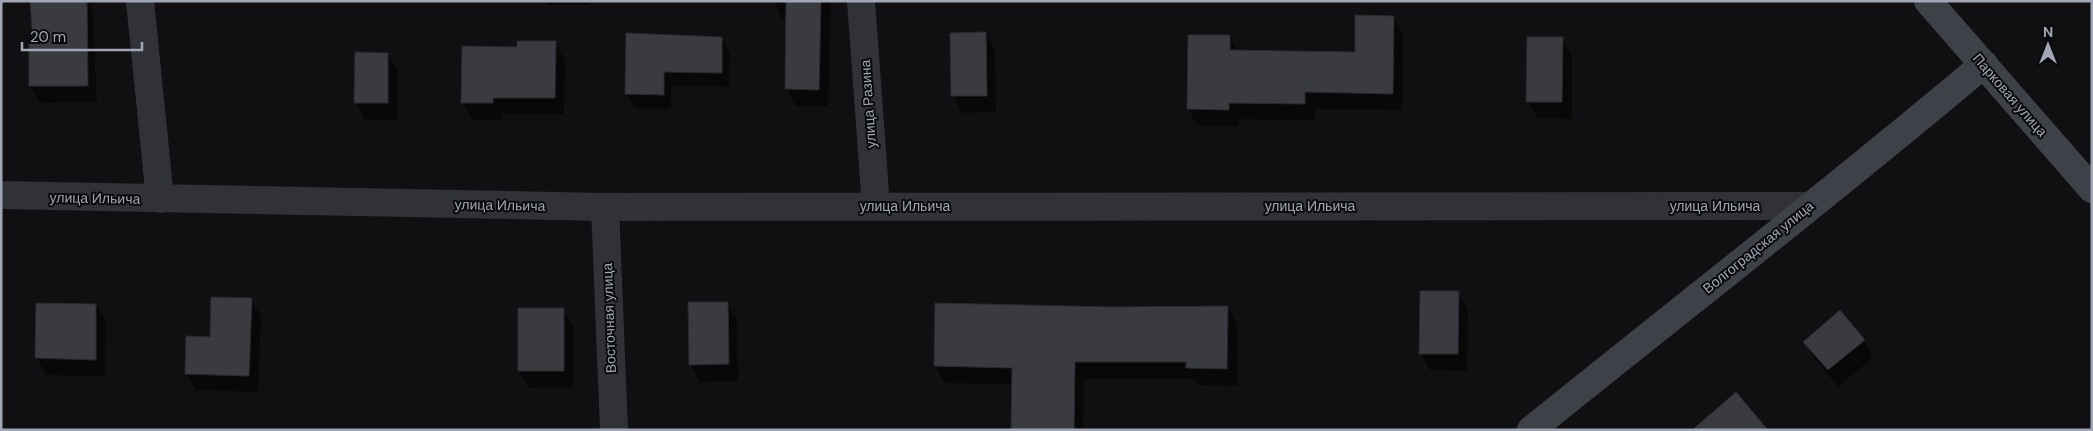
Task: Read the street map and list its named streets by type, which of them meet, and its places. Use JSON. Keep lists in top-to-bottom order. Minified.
{"streets":{"main road":["Парковая улица","Волгоградская улица"],"street":["улица Разина","улица Ильича","Восточная улица"]},"crossings":[["Парковая улица","Волгоградская улица"],["улица Разина","улица Ильича"],["улица Ильича","Волгоградская улица"],["улица Ильича","Восточная улица"]],"scale_bar":"20 m","north":"top"}
